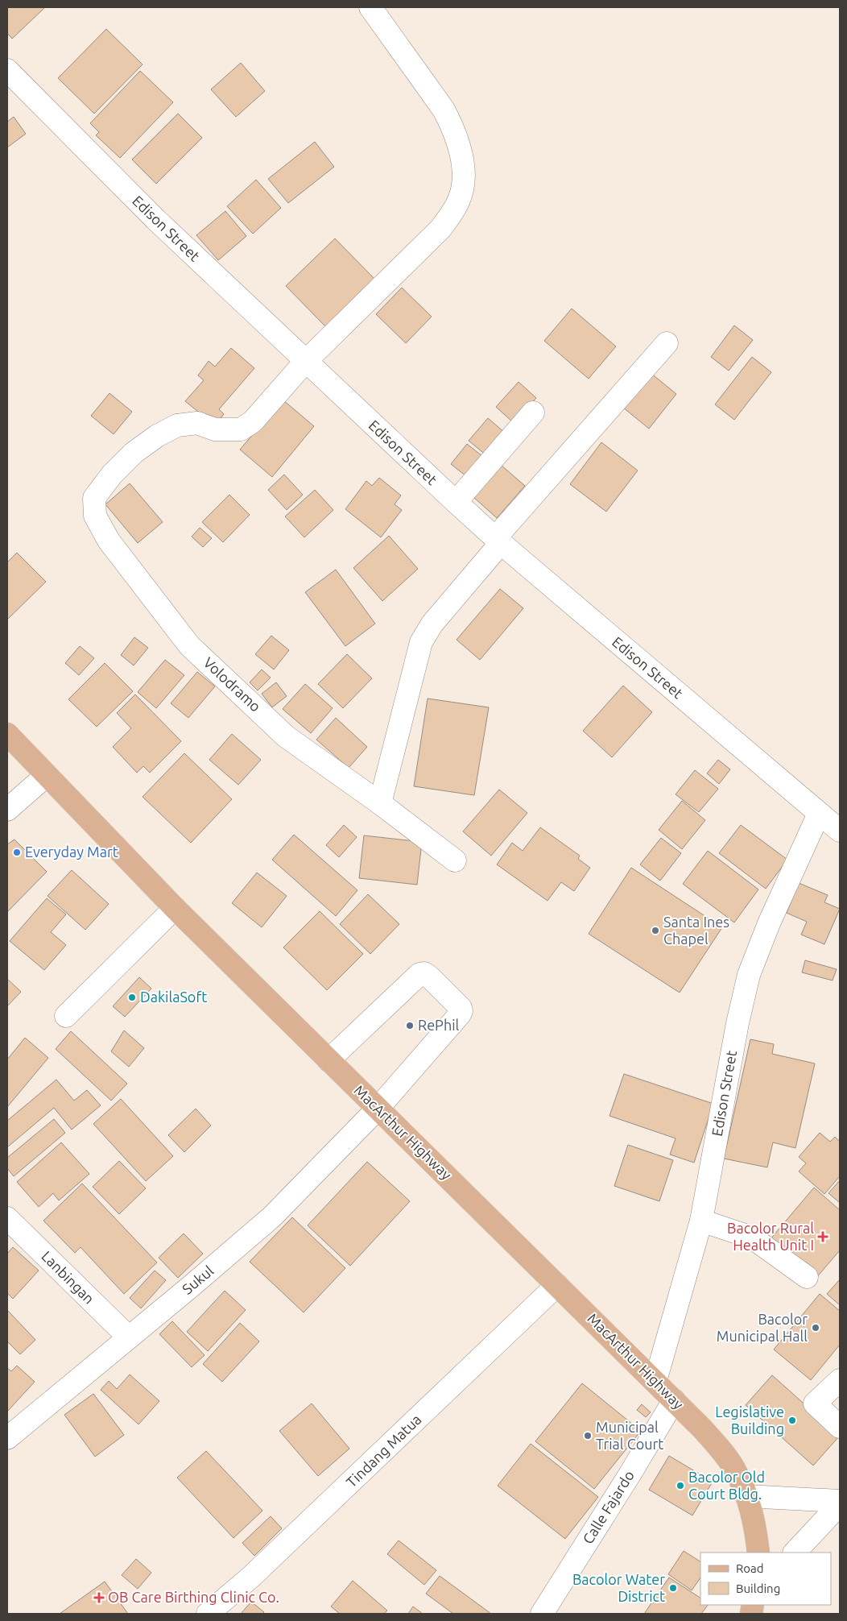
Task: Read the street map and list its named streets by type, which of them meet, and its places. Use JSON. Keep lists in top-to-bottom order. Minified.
{"streets":{"main road":["MacArthur Highway"],"street":["Edison Street","Volodramo","Lanbingan","Sukul","Tindang Matua","Calle Fajardo"]},"crossings":[["Edison Street","Volodramo"],["Edison Street","MacArthur Highway"],["MacArthur Highway","Sukul"],["MacArthur Highway","Tindang Matua"],["MacArthur Highway","Calle Fajardo"],["Lanbingan","Sukul"]],"places":{"other":["Everyday Mart","Santa Ines Chapel","DakilaSoft","RePhil","Bacolor Municipal Hall","Legislative Building","Municipal Trial Court","Bacolor Old Court Bldg.","Bacolor Water District"],"health":["Bacolor Rural Health Unit I","OB Care Birthing Clinic Co."]},"legend":["Road","Building"]}
